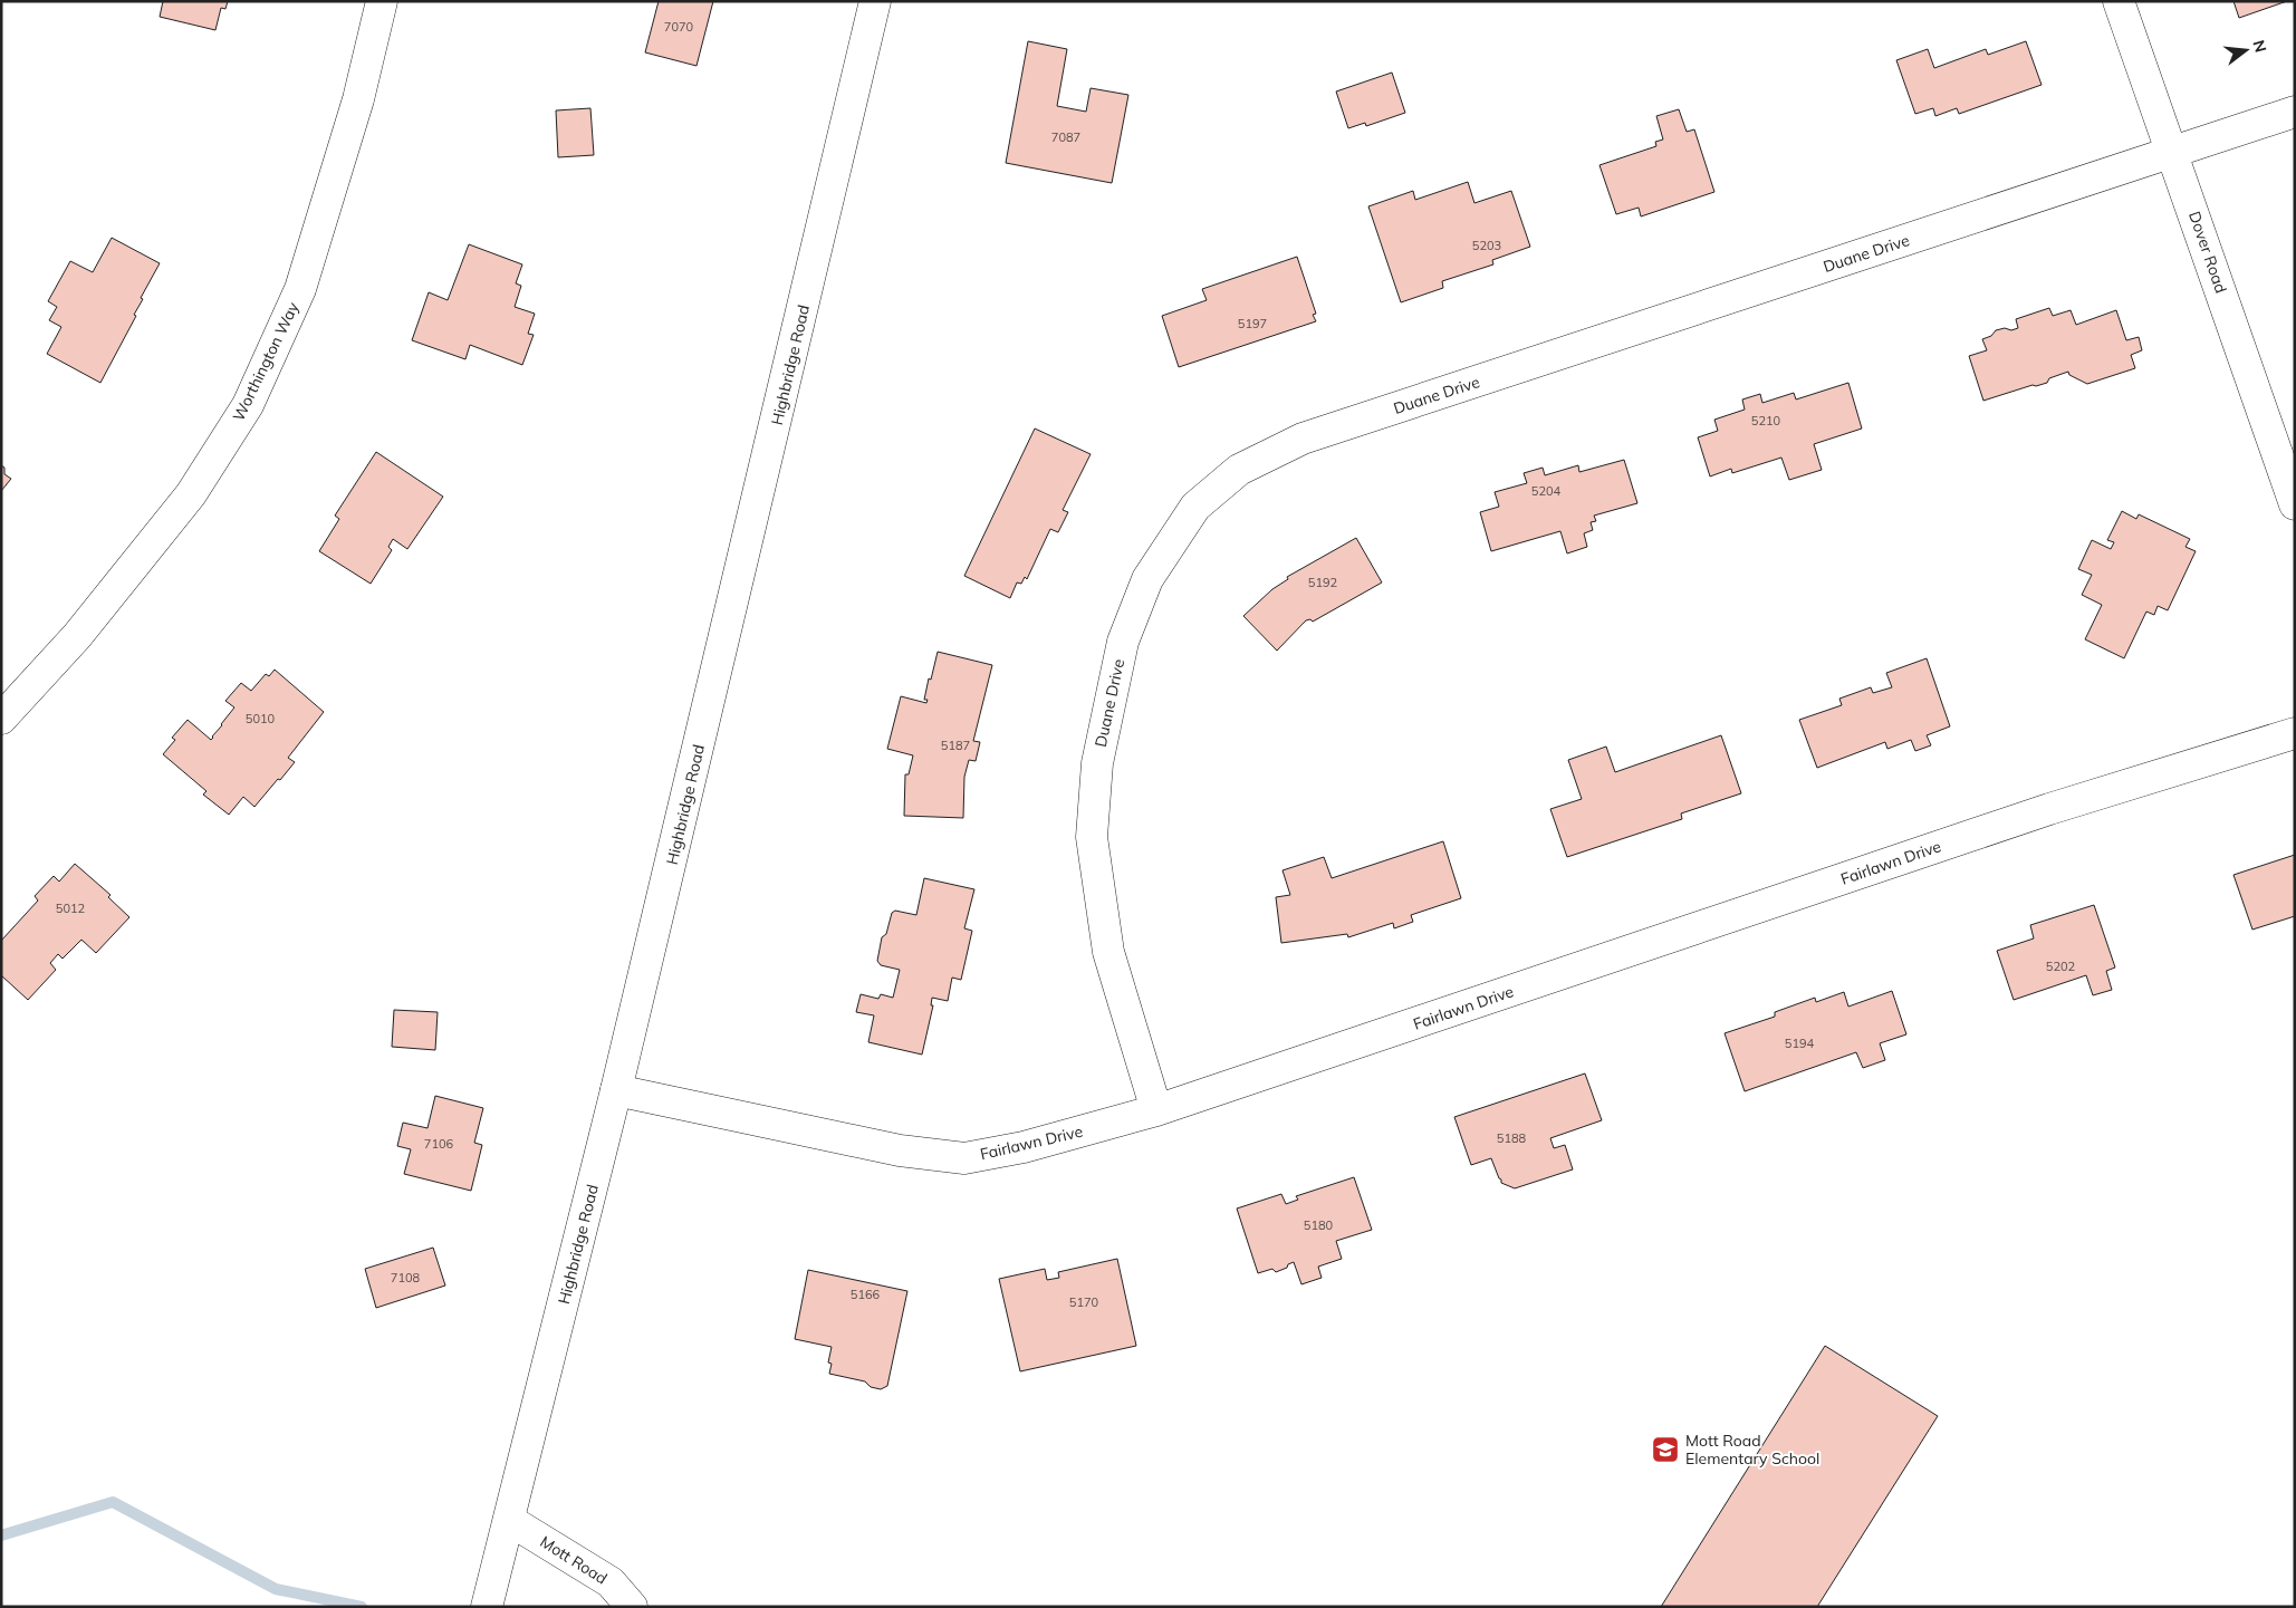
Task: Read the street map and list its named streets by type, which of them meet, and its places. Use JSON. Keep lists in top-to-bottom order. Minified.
{"streets":{"main road":["Dover Road","Duane Drive","Worthington Way","Highbridge Road","Fairlawn Drive","Mott Road"]},"crossings":[["Dover Road","Duane Drive"],["Duane Drive","Fairlawn Drive"],["Highbridge Road","Fairlawn Drive"],["Highbridge Road","Mott Road"]],"places":{"school or university":["Mott Road Elementary School"]},"house_numbers":["7070","7087","5203","5197","5210","5204","5192","5010","5187","5012","5202","5194","5188","7106","5180","7108","5166","5170"],"north":"right"}
